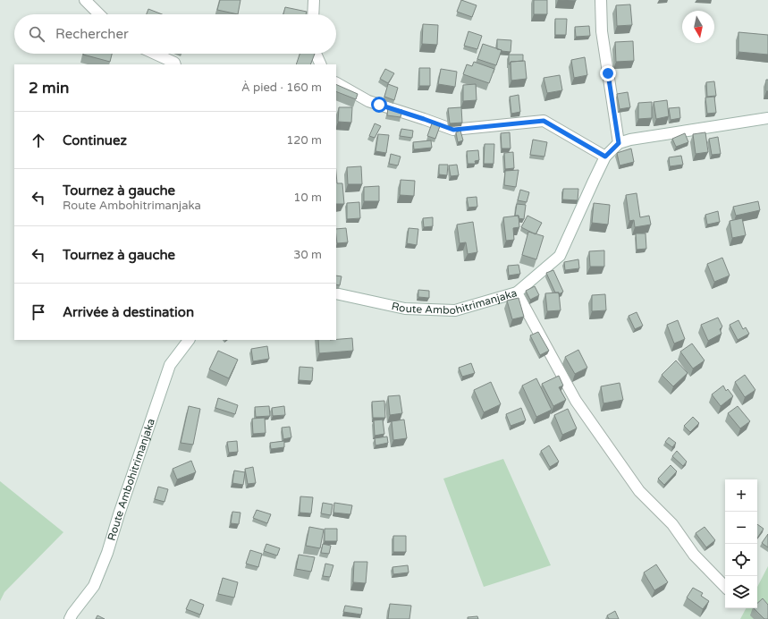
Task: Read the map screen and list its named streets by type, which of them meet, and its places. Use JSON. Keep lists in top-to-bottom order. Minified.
{"streets":{"street":["Route Ambohitrimanjaka"]},"north":"bottom","page":{"search":"Rechercher","heading":["2 min","À pied · 160 m"],"list":[["Continuez","120 m"],["Tournez à gauche","Route Ambohitrimanjaka","10 m"],["Tournez à gauche","30 m"],"Arrivée à destination"],"map_buttons":["+","−"]}}
